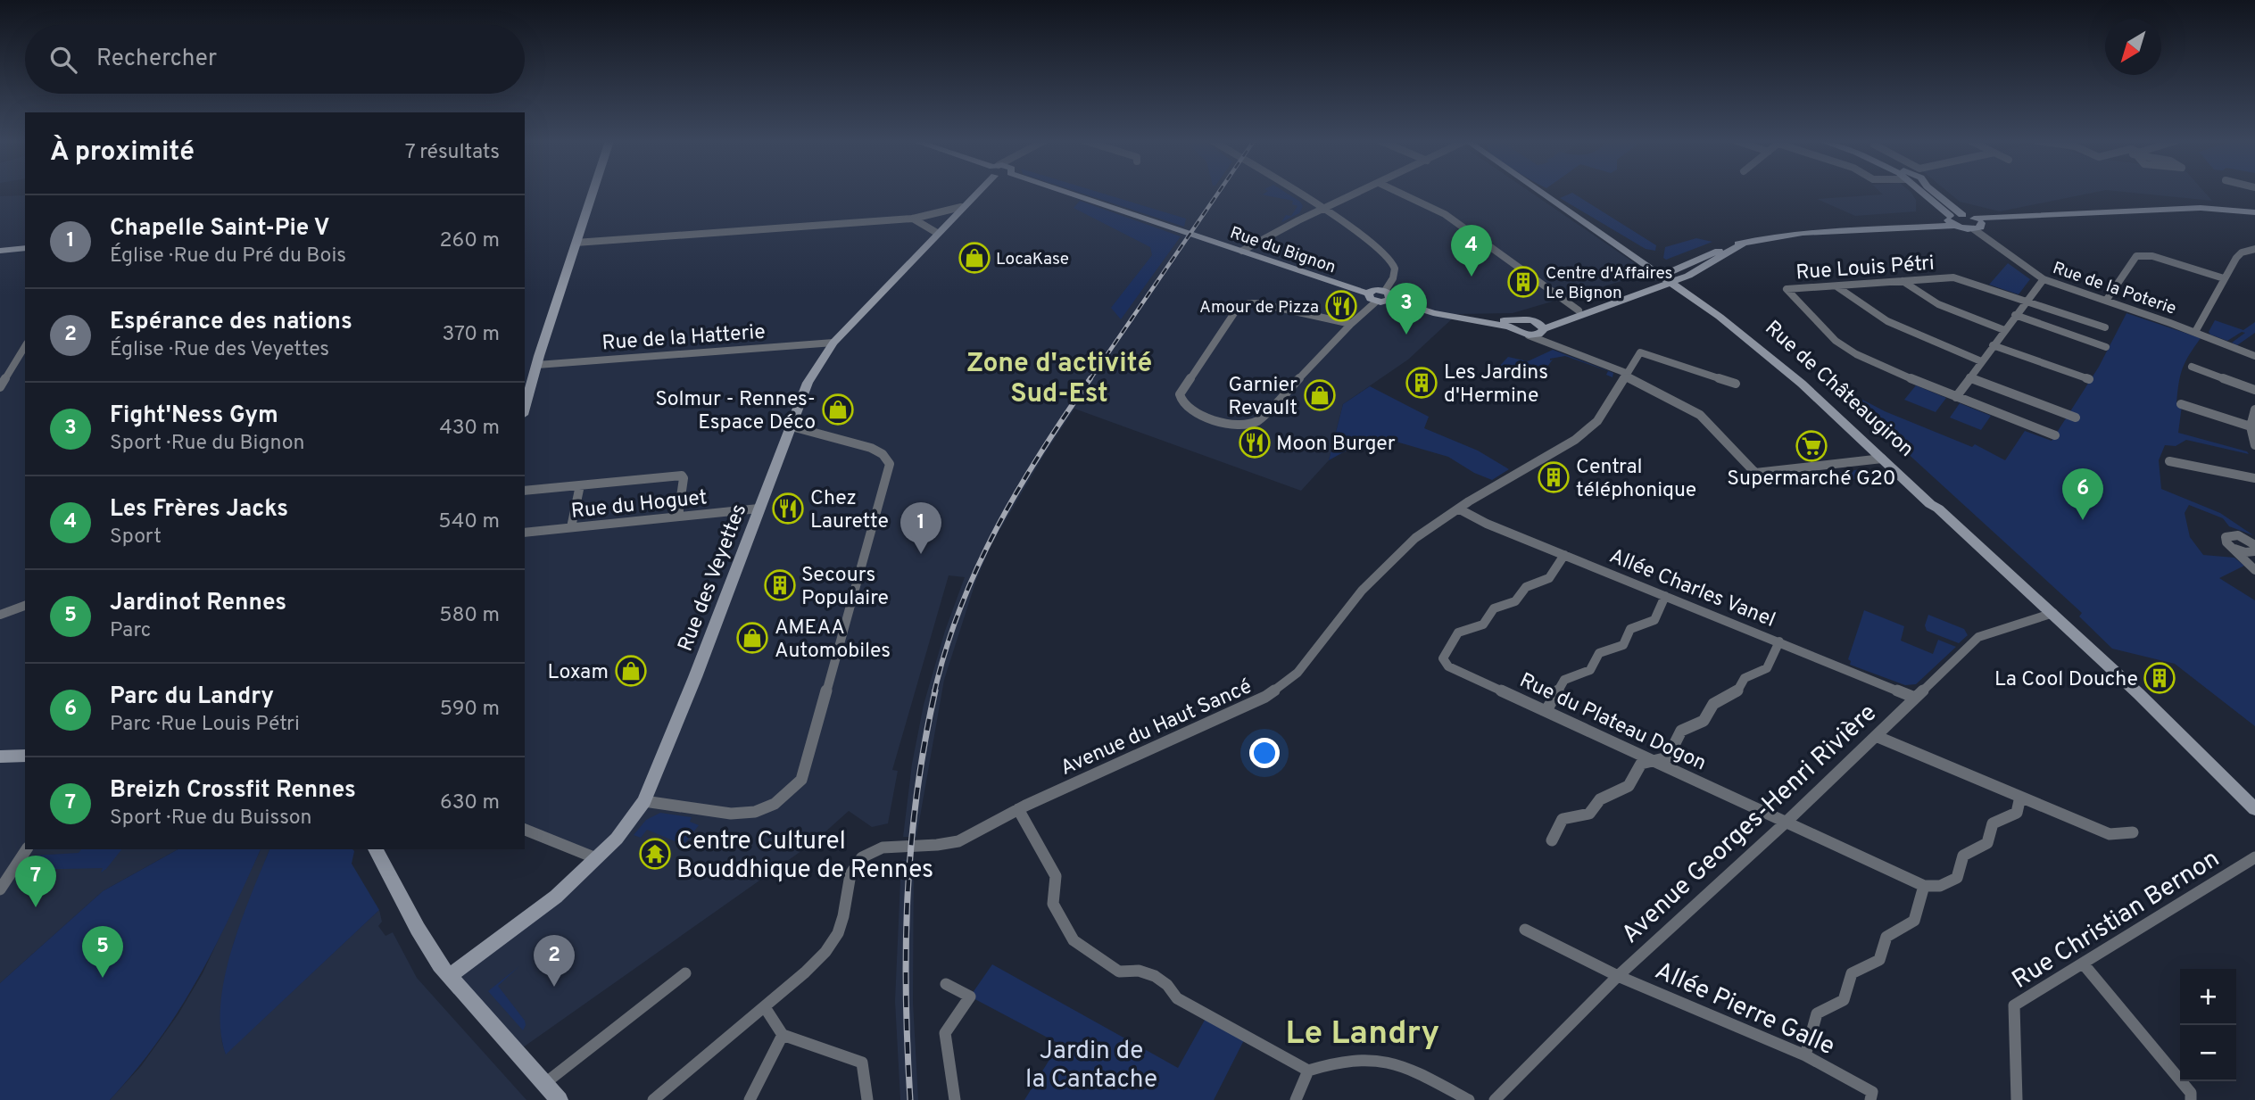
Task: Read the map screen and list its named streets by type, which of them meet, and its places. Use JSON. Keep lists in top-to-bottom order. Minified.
{"streets":{"street":["Rue du Bignon","Rue Louis Pétri","Rue de la Poterie","Rue de la Hatterie","Rue de Châteaugiron","Rue du Hoguet","Rue des Veyettes","Allée Charles Vanel","Rue du Plateau Dogon","Avenue du Haut Sancé","Avenue Georges-Henri Rivière","Rue Christian Bernon","Allée Pierre Galle"]},"crossings":[["Rue de la Hatterie","Rue des Veyettes"],["Rue de Châteaugiron","Avenue Georges-Henri Rivière"],["Rue du Hoguet","Rue des Veyettes"],["Allée Charles Vanel","Rue du Plateau Dogon"],["Allée Charles Vanel","Avenue du Haut Sancé"],["Allée Charles Vanel","Avenue Georges-Henri Rivière"],["Rue du Plateau Dogon","Avenue Georges-Henri Rivière"],["Avenue Georges-Henri Rivière","Allée Pierre Galle"]],"districts":["Zone d'activité Sud-Est","Le Landry"],"parks":["Jardin de la Cantache"],"places":{"shop":["LocaKase","Garnier Revault","Solmur - Rennes- Espace Déco","AMEAA Automobiles","Loxam"],"building":["Centre d'Affaires Le Bignon","Les Jardins d'Hermine","Central téléphonique","Secours Populaire","La Cool Douche"],"restaurant":["Amour de Pizza","Moon Burger","Chez Laurette"],"supermarket":["Supermarché G20"],"temple":["Centre Culturel Bouddhique de Rennes"]},"north":"bottom left","page":{"search":"Rechercher","heading":["À proximité","7 résultats"],"list":[{"mark":"1","name":"Chapelle Saint-Pie V","note":"Église · Rue du Pré du Bois","value":"260 m"},{"mark":"2","name":"Espérance des nations","note":"Église · Rue des Veyettes","value":"370 m"},{"mark":"3","name":"Fight'Ness Gym","note":"Sport · Rue du Bignon","value":"430 m"},{"mark":"4","name":"Les Frères Jacks","note":"Sport","value":"540 m"},{"mark":"5","name":"Jardinot Rennes","note":"Parc","value":"580 m"},{"mark":"6","name":"Parc du Landry","note":"Parc · Rue Louis Pétri","value":"590 m"},{"mark":"7","name":"Breizh Crossfit Rennes","note":"Sport · Rue du Buisson","value":"630 m"}],"pins":["4","3","6","1","7","5","2"],"map_buttons":["+","−"]}}
